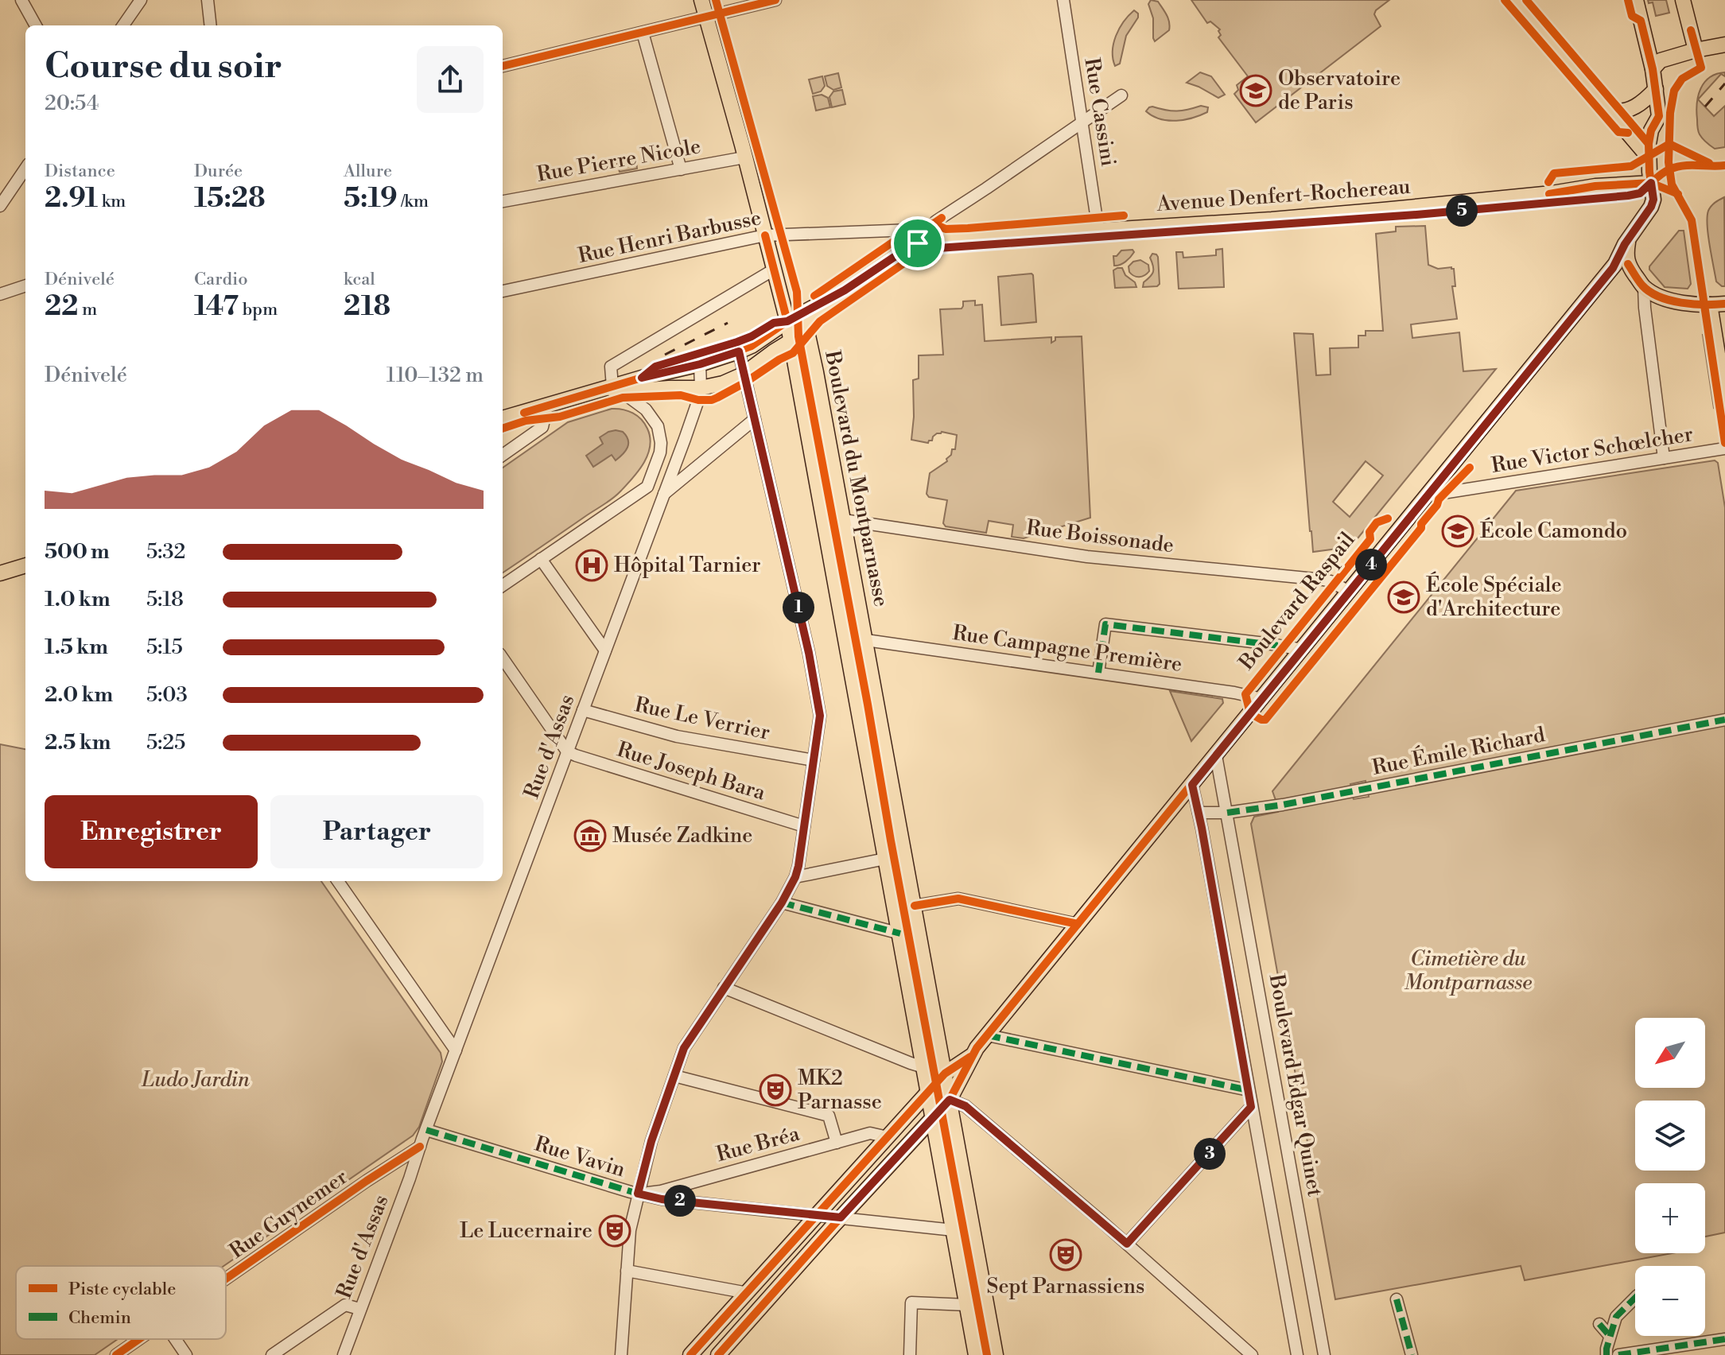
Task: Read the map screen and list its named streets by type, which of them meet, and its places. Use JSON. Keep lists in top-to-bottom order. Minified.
{"streets":{"main road":["Avenue Denfert-Rochereau","Boulevard du Montparnasse","Boulevard Raspail"],"street":["Rue Cassini","Rue Pierre Nicole","Rue Henri Barbusse","Rue Victor Schœlcher","Rue Boissonade","Rue Campagne Première","Rue Le Verrier","Rue d'Assas","Rue Émile Richard","Rue Joseph Bara","Boulevard Edgar Quinet","Rue Bréa","Rue Vavin","Rue Guynemer"]},"crossings":[["Rue Cassini","Avenue Denfert-Rochereau"],["Avenue Denfert-Rochereau","Rue Henri Barbusse"],["Avenue Denfert-Rochereau","Boulevard Raspail"],["Rue Victor Schœlcher","Boulevard Raspail"],["Boulevard du Montparnasse","Rue Boissonade"],["Boulevard du Montparnasse","Boulevard Raspail"],["Boulevard du Montparnasse","Rue Campagne Première"],["Boulevard du Montparnasse","Rue Vavin"],["Rue Boissonade","Boulevard Raspail"],["Boulevard Raspail","Rue Campagne Première"],["Boulevard Raspail","Boulevard Edgar Quinet"],["Boulevard Raspail","Rue Bréa"],["Boulevard Raspail","Rue Vavin"],["Rue Le Verrier","Rue d'Assas"],["Rue d'Assas","Rue Joseph Bara"],["Rue d'Assas","Rue Vavin"],["Rue d'Assas","Rue Guynemer"],["Rue Émile Richard","Boulevard Edgar Quinet"],["Rue Bréa","Rue Vavin"]],"parks":["Cimetière du Montparnasse","Ludo Jardin"],"places":{"school or university":["Observatoire de Paris","École Camondo","École Spéciale d'Architecture"],"hospital":["Hôpital Tarnier"],"museum":["Musée Zadkine"],"theatre":["MK2 Parnasse","Le Lucernaire","Sept Parnassiens"]},"legend":["Piste cyclable","Chemin"],"north":"bottom left","page":{"heading":["Course du soir","20:54"],"stats":[["Distance","2.91 km"],["Durée","15:28"],["Allure","5:19 /km"],["Dénivelé","22 m"],["Cardio","147 bpm"],["kcal","218"]],"pins":["5","4","1","3","2"],"chart":["Dénivelé","110–132 m"],"list":[{"name":"500 m","note":"5:32"},{"name":"1.0 km","note":"5:18"},{"name":"1.5 km","note":"5:15"},{"name":"2.0 km","note":"5:03"},{"name":"2.5 km","note":"5:25"}],"buttons":["Enregistrer","Partager"],"map_buttons":["+","−"]}}
